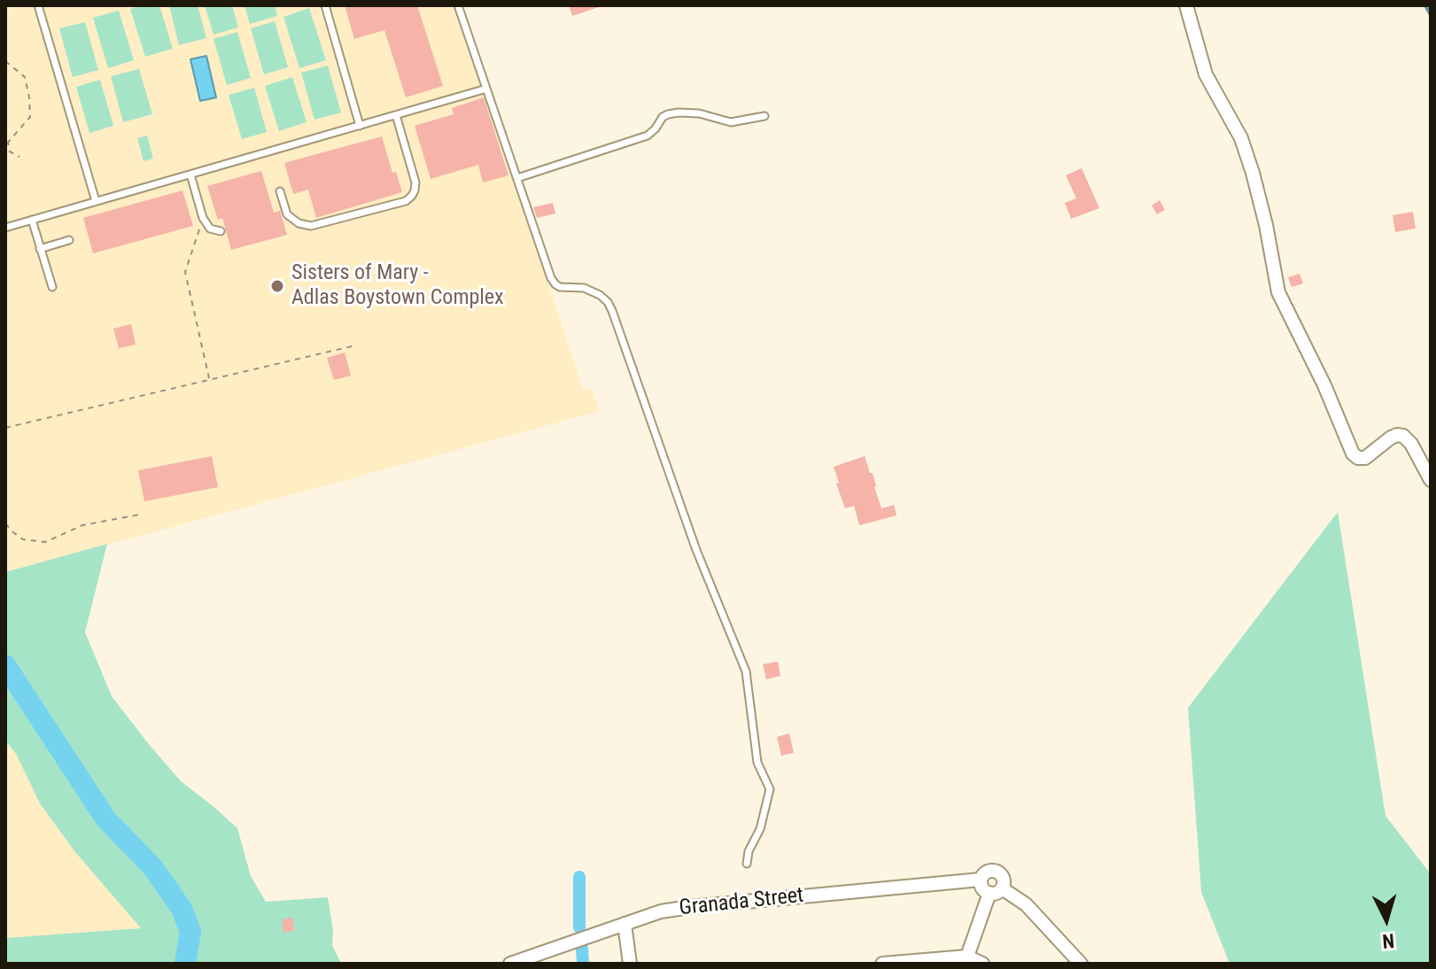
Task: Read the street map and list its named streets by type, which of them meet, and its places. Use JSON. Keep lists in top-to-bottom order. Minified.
{"streets":{"street":["Granada Street"]},"places":["Sisters of Mary - Adlas Boystown Complex"],"north":"bottom"}
